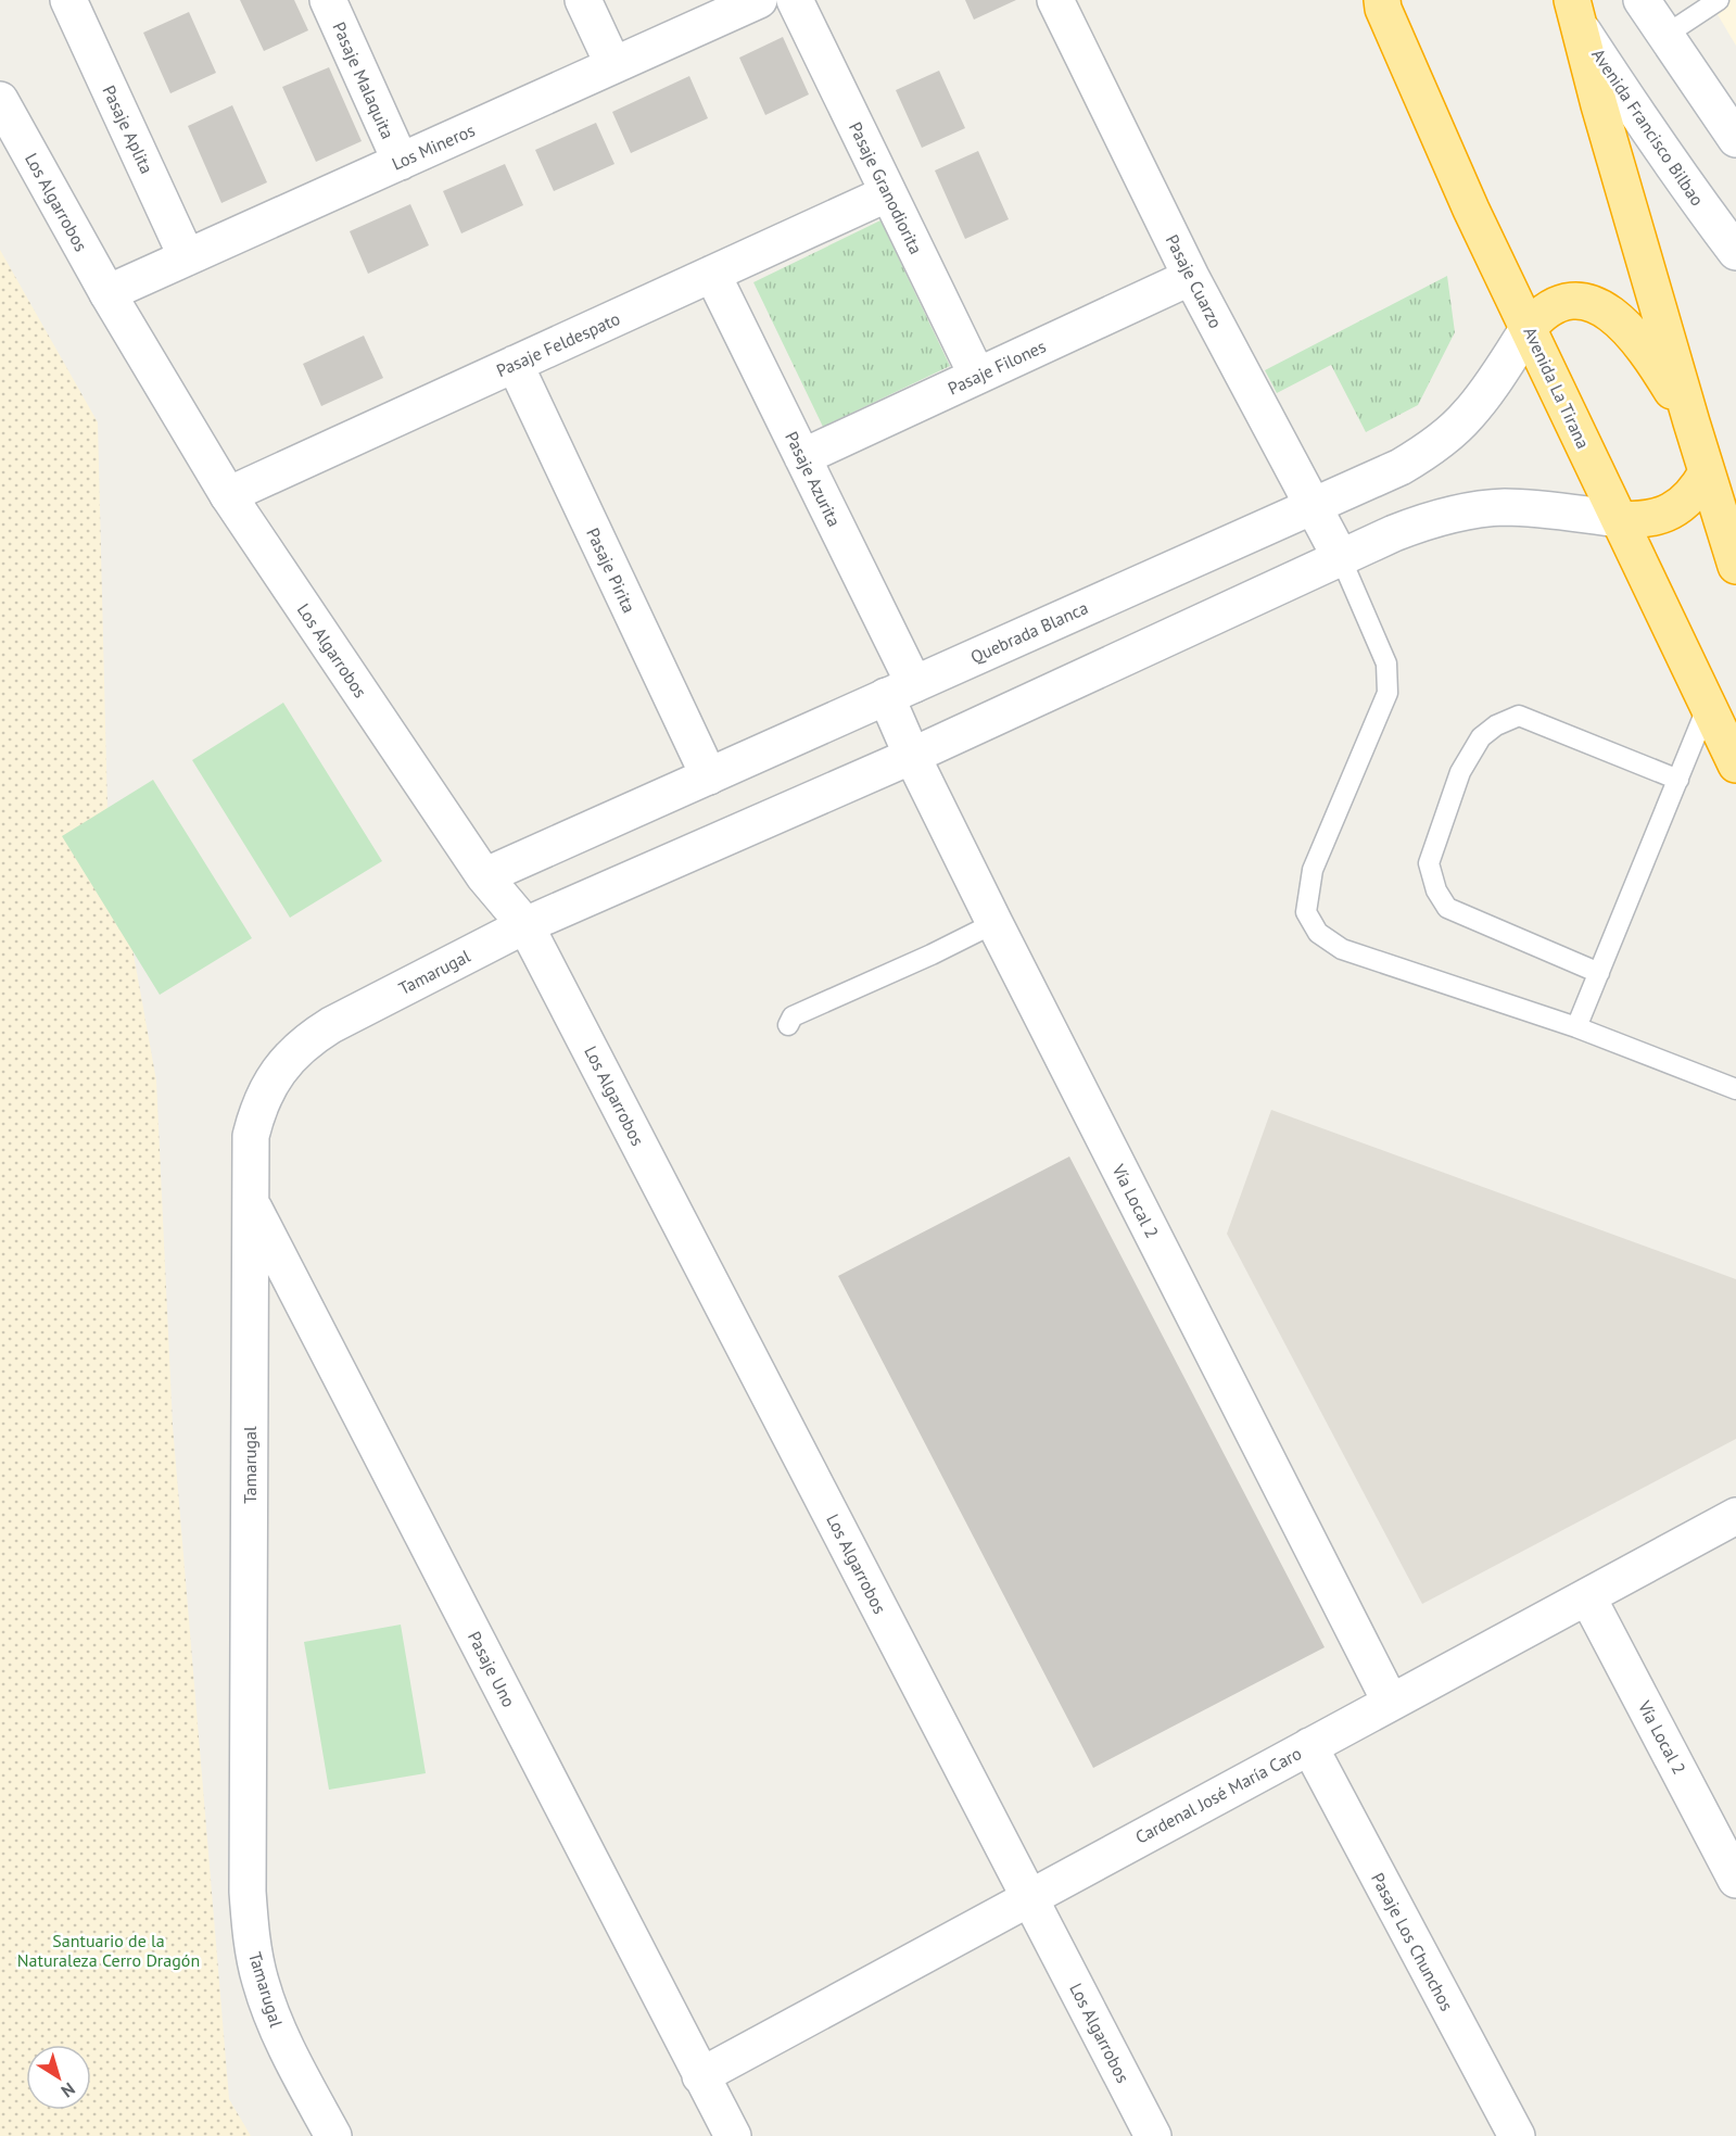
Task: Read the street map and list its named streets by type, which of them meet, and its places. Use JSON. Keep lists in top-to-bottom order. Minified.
{"streets":{"highway":["Avenida La Tirana"],"street":["Pasaje Malaquita","Avenida Francisco Bilbao","Pasaje Aplita","Los Mineros","Pasaje Granodiorita","Los Algarrobos","Pasaje Cuarzo","Pasaje Feldespato","Pasaje Filones","Pasaje Azurita","Pasaje Pirita","Quebrada Blanca","Tamarugal","Vía Local 2","Pasaje Uno","Cardenal José María Caro","Pasaje Los Chunchos"]},"crossings":[["Pasaje Malaquita","Los Mineros"],["Pasaje Aplita","Los Mineros"],["Los Mineros","Los Algarrobos"],["Pasaje Granodiorita","Pasaje Feldespato"],["Pasaje Granodiorita","Pasaje Filones"],["Los Algarrobos","Pasaje Feldespato"],["Los Algarrobos","Quebrada Blanca"],["Los Algarrobos","Tamarugal"],["Los Algarrobos","Cardenal José María Caro"],["Pasaje Cuarzo","Pasaje Filones"],["Pasaje Cuarzo","Quebrada Blanca"],["Pasaje Feldespato","Pasaje Azurita"],["Pasaje Feldespato","Pasaje Pirita"],["Pasaje Filones","Pasaje Azurita"],["Avenida La Tirana","Quebrada Blanca"],["Pasaje Azurita","Quebrada Blanca"],["Pasaje Azurita","Vía Local 2"],["Pasaje Pirita","Quebrada Blanca"],["Quebrada Blanca","Vía Local 2"],["Tamarugal","Pasaje Uno"],["Vía Local 2","Cardenal José María Caro"],["Pasaje Uno","Cardenal José María Caro"],["Cardenal José María Caro","Pasaje Los Chunchos"]],"parks":["Santuario de la Naturaleza Cerro Dragón"],"north":"bottom right"}
